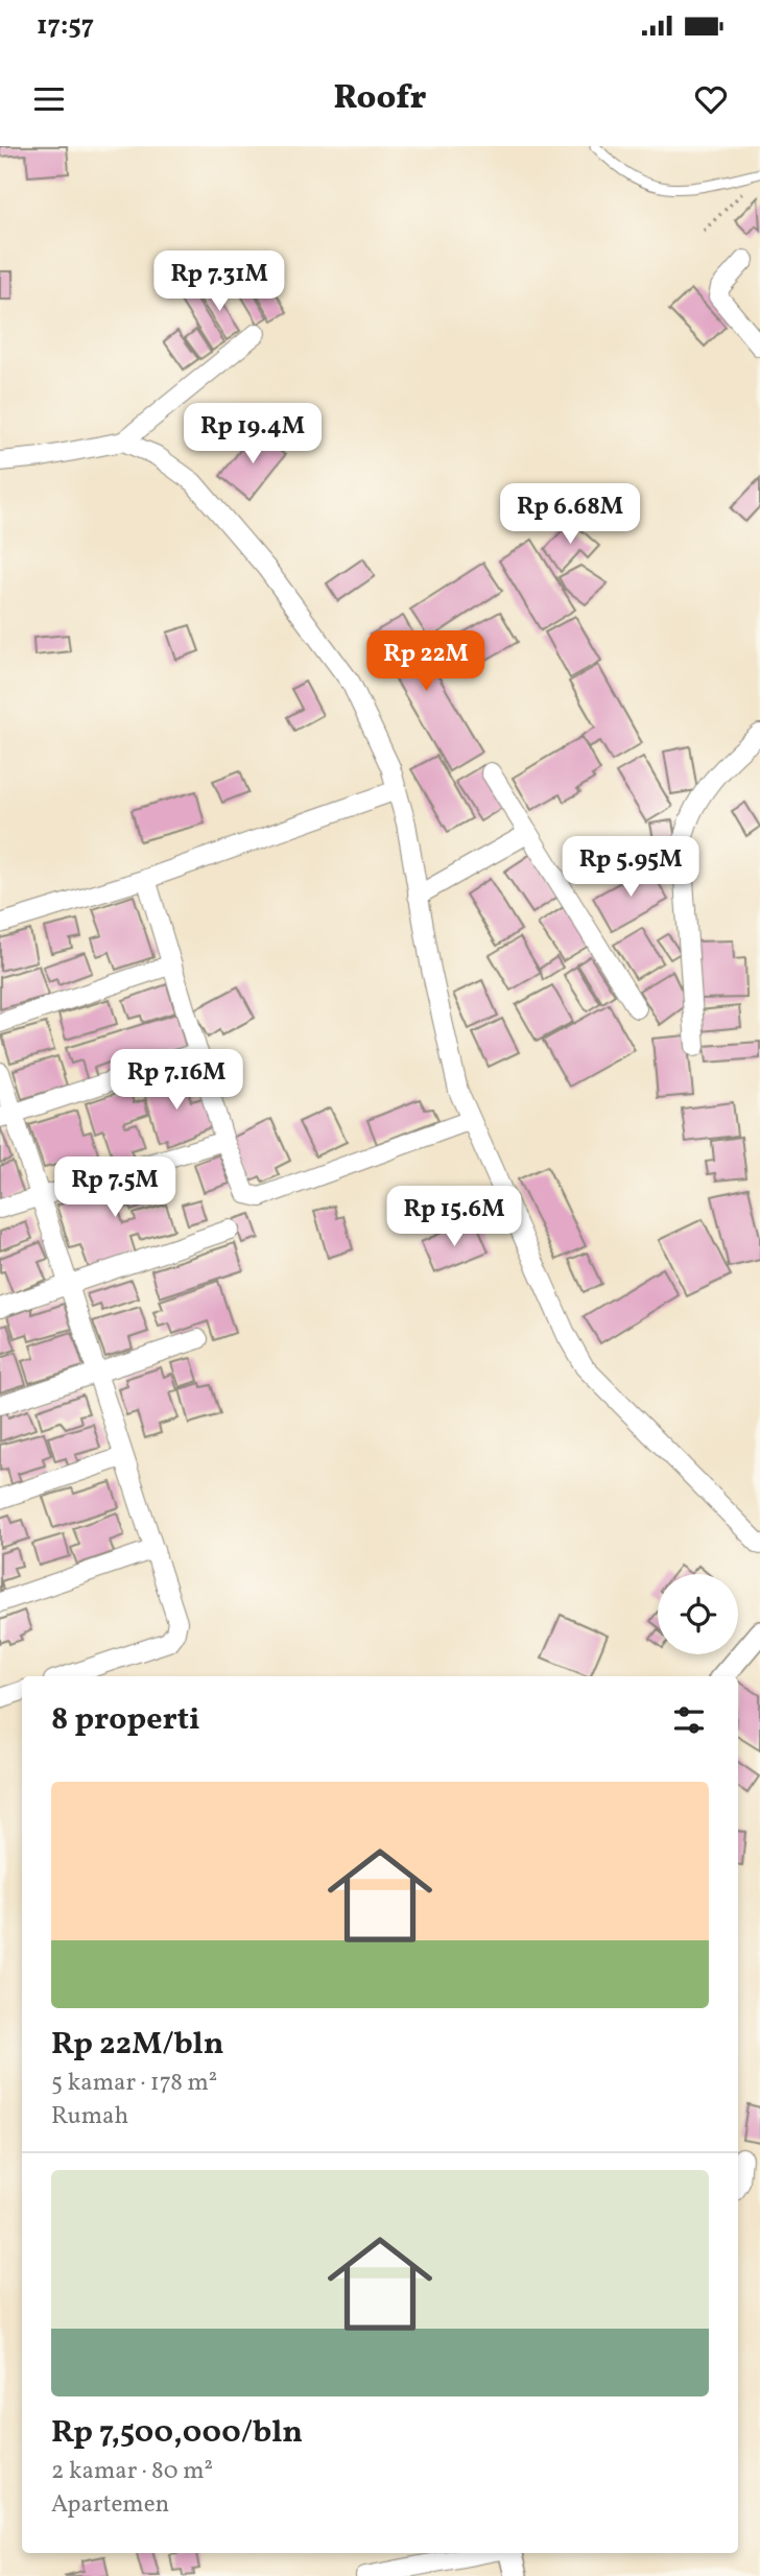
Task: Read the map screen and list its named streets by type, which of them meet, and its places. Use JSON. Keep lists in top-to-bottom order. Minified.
{"page":{"status":"17:57","header":"Roofr","price":["Rp 7.31M","Rp 19.4M","Rp 6.68M","Rp 22M","Rp 5.95M","Rp 7.16M","Rp 7.5M","Rp 15.6M"],"heading":"8 properti","list":[{"name":"Rp 22M/bln","note":"5 kamar · 178 m² · Rumah"},{"name":"Rp 7,500,000/bln","note":"2 kamar · 80 m² · Apartemen"}]}}
